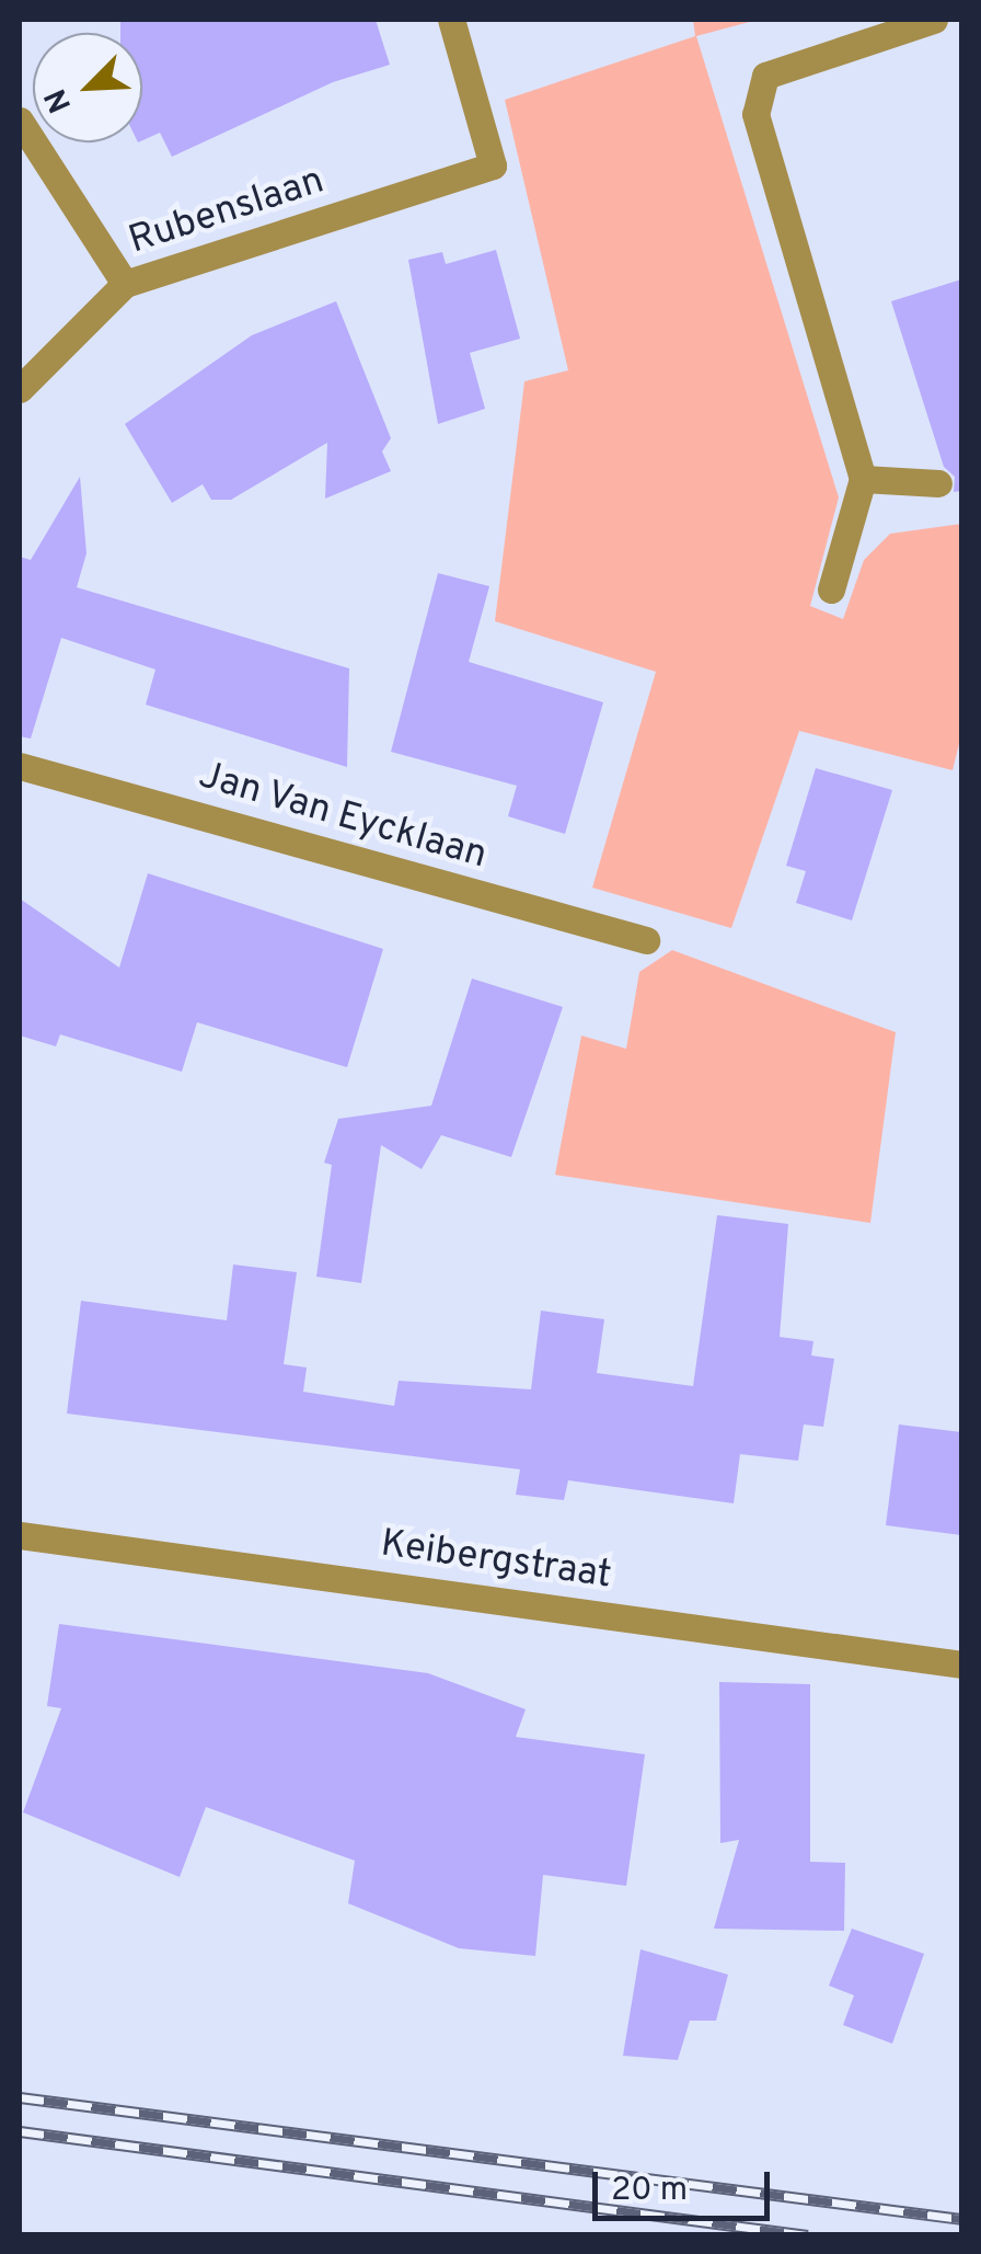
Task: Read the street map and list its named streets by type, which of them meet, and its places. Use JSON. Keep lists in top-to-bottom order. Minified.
{"streets":{"street":["Rubenslaan","Jan Van Eycklaan","Keibergstraat"]},"scale_bar":"20 m","north":"bottom left"}
